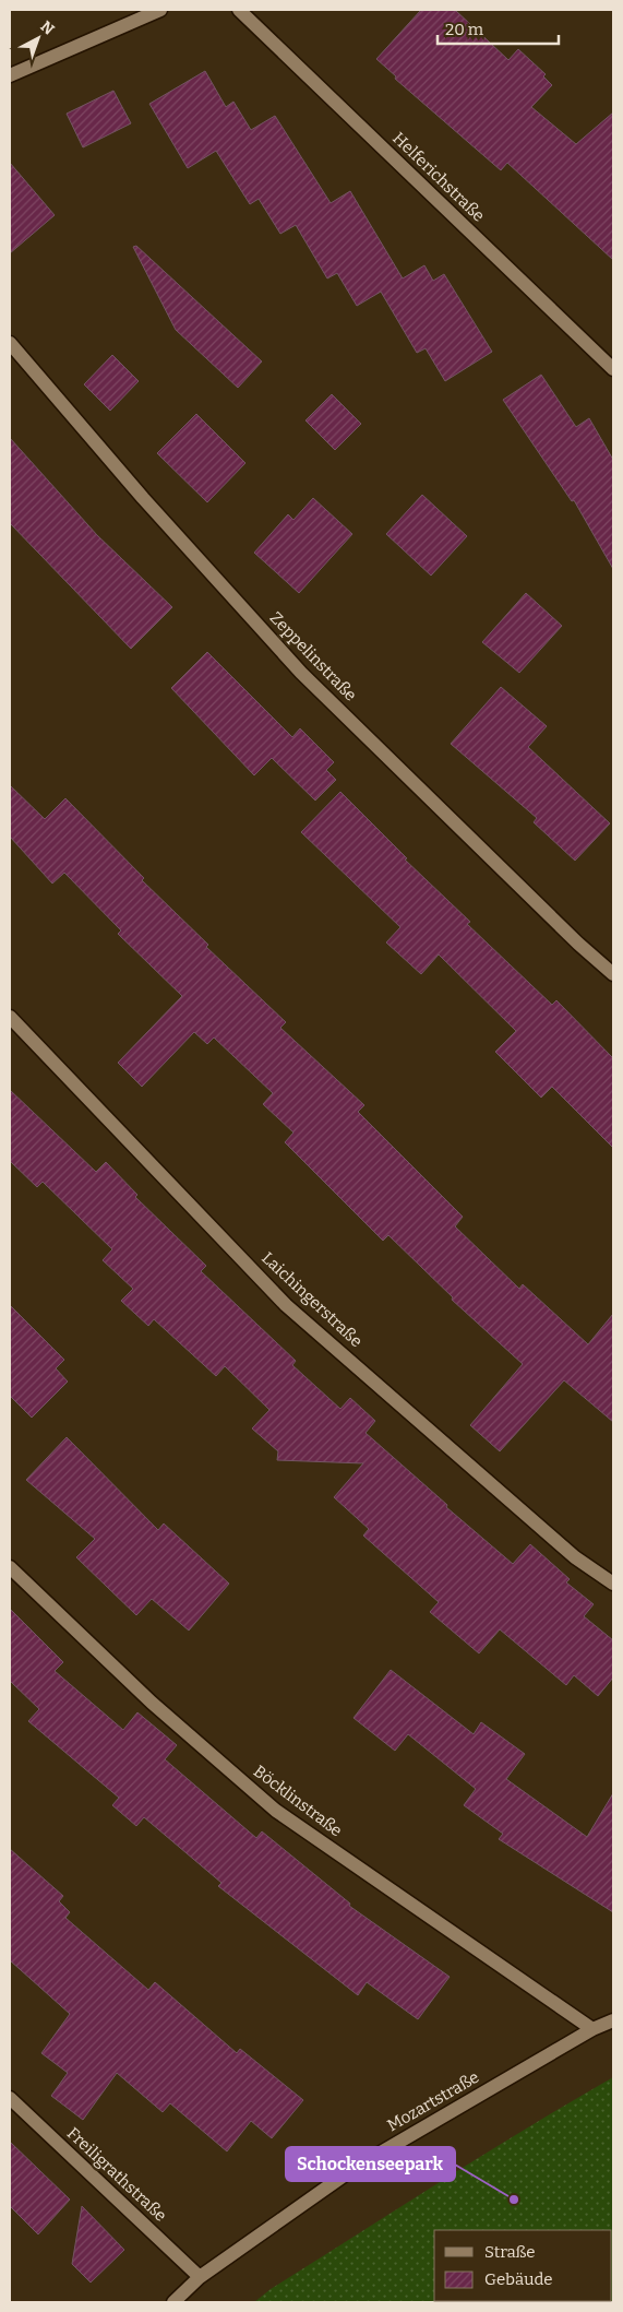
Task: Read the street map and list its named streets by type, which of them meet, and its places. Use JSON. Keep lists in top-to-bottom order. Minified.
{"streets":{"street":["Helferichstraße","Zeppelinstraße","Laichingerstraße","Böcklinstraße","Mozartstraße","Freiligrathstraße"]},"crossings":[["Böcklinstraße","Mozartstraße"],["Mozartstraße","Freiligrathstraße"]],"places":["Schockenseepark"],"legend":["Straße","Gebäude"],"scale_bar":"20 m","north":"top right"}
